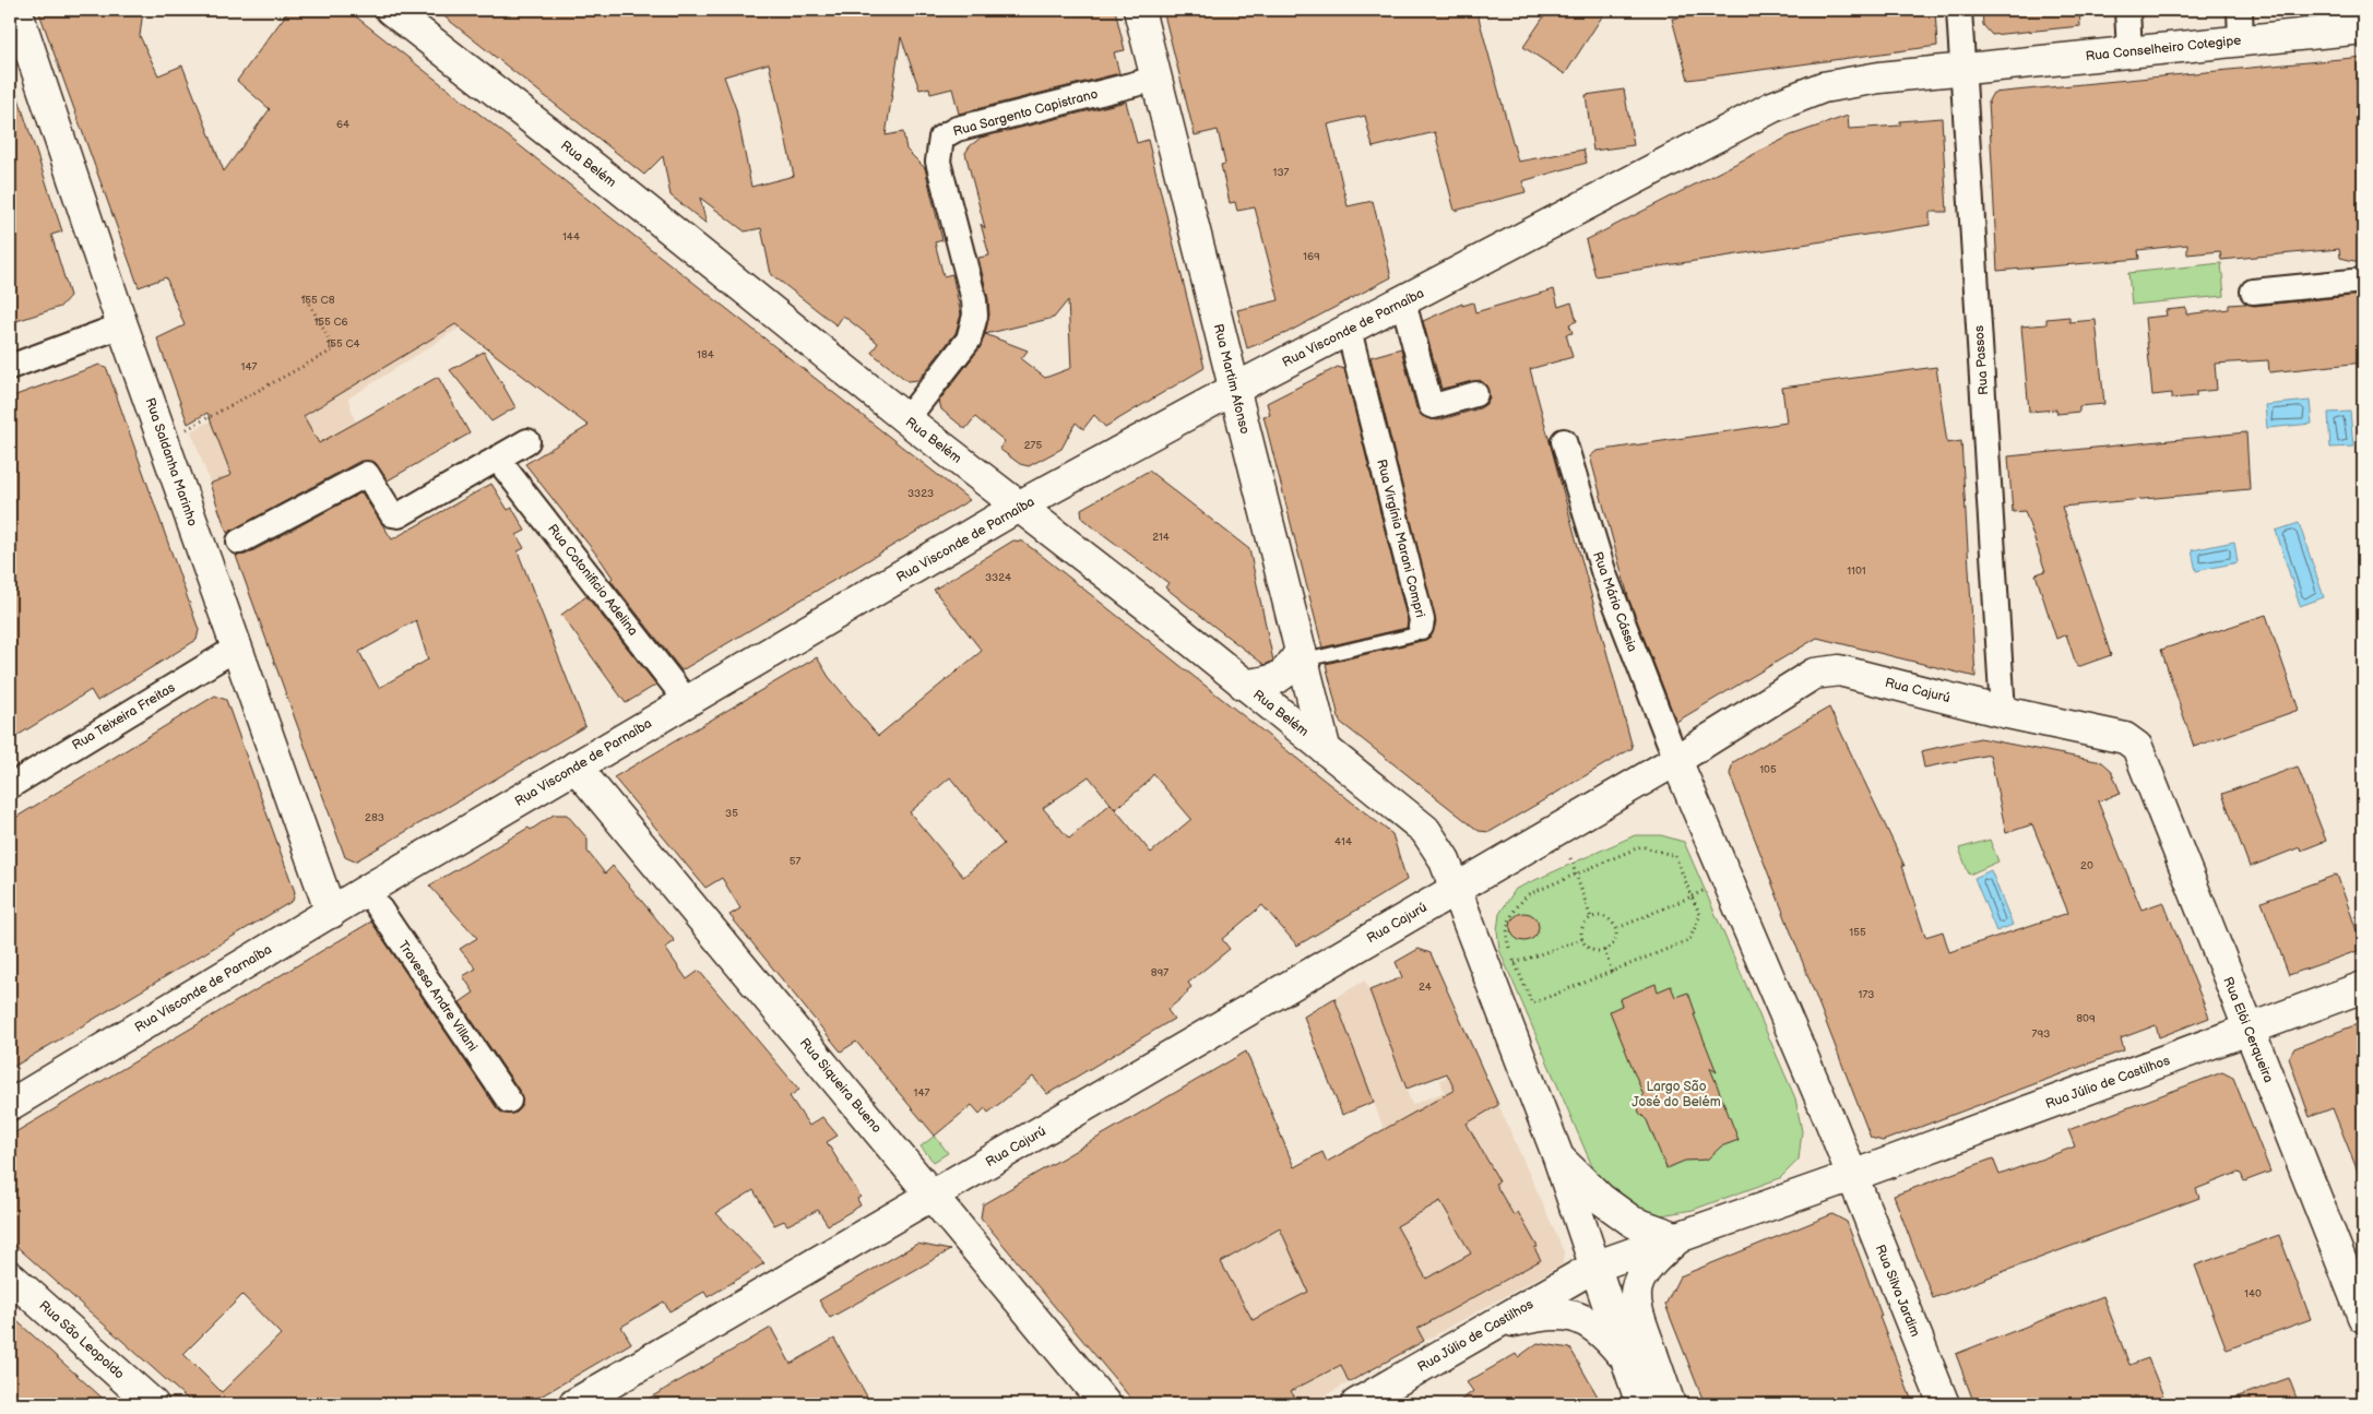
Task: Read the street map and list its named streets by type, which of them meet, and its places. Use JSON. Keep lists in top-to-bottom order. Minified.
{"streets":{"street":["Rua Conselheiro Cotegipe","Rua Sargento Capistrano","Rua Belém","Rua Visconde de Parnaíba","Rua Passos","Rua Martim Afonso","Rua Saldanha Marinho","Rua Virgínia Marani Compri","Rua Cotonificio Adelina","Rua Mário Cássia","Rua Cajurú","Rua Teixeira Freitas","Travessa Andre Villani","Rua Elói Cerqueira","Rua Júlio de Castilhos","Rua Siqueira Bueno","Rua Silva Jardim","Rua São Leopoldo"]},"crossings":[["Rua Conselheiro Cotegipe","Rua Visconde de Parnaíba"],["Rua Conselheiro Cotegipe","Rua Passos"],["Rua Sargento Capistrano","Rua Belém"],["Rua Sargento Capistrano","Rua Martim Afonso"],["Rua Belém","Rua Visconde de Parnaíba"],["Rua Belém","Rua Martim Afonso"],["Rua Belém","Rua Cajurú"],["Rua Visconde de Parnaíba","Rua Passos"],["Rua Visconde de Parnaíba","Rua Martim Afonso"],["Rua Visconde de Parnaíba","Rua Saldanha Marinho"],["Rua Visconde de Parnaíba","Rua Virgínia Marani Compri"],["Rua Visconde de Parnaíba","Rua Cotonificio Adelina"],["Rua Visconde de Parnaíba","Travessa Andre Villani"],["Rua Visconde de Parnaíba","Rua Siqueira Bueno"],["Rua Passos","Rua Cajurú"],["Rua Martim Afonso","Rua Virgínia Marani Compri"],["Rua Saldanha Marinho","Rua Teixeira Freitas"],["Rua Mário Cássia","Rua Cajurú"],["Rua Cajurú","Rua Elói Cerqueira"],["Rua Cajurú","Rua Siqueira Bueno"],["Rua Elói Cerqueira","Rua Júlio de Castilhos"],["Rua Júlio de Castilhos","Rua Silva Jardim"]],"parks":["Largo São José do Belém"],"house_numbers":["64","137","144","169","155 C8","155 C6","155 C4","184","147","275","3323","214","1101","3324","105","35","283","414","57","20","155","897","24","173","809","793","147","140"]}
